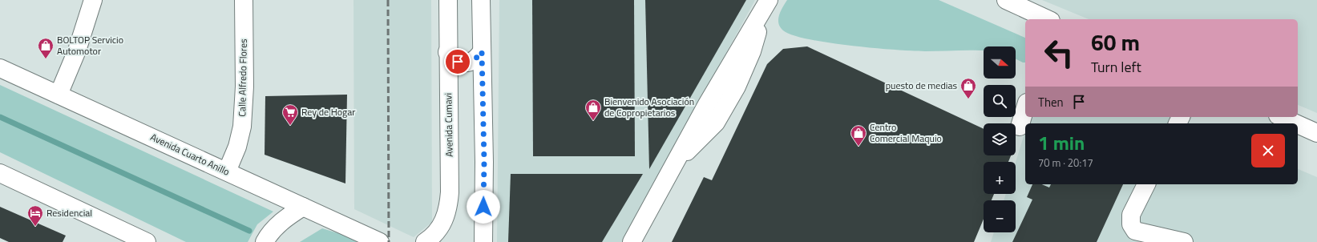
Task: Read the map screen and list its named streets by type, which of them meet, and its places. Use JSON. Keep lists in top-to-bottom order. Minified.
{"streets":{"main road":["Calle Alfredo Flores","Avenida Cumavi","Avenida Cuarto Anillo"]},"crossings":[["Calle Alfredo Flores","Avenida Cuarto Anillo"]],"places":{"shop":["BOLTOP Servicio Automotor","puesto de medias","Bienvenido Asociación de Copropietarios","Centro Comercial Maquio"],"supermarket":["Rey de Hogar"],"hotel":["Residencial"]},"north":"right","page":{"turn":["60 m","Turn left"],"map_buttons":["+","−"],"then":"Then","heading":["1 min","70 m · 20:17"]}}
